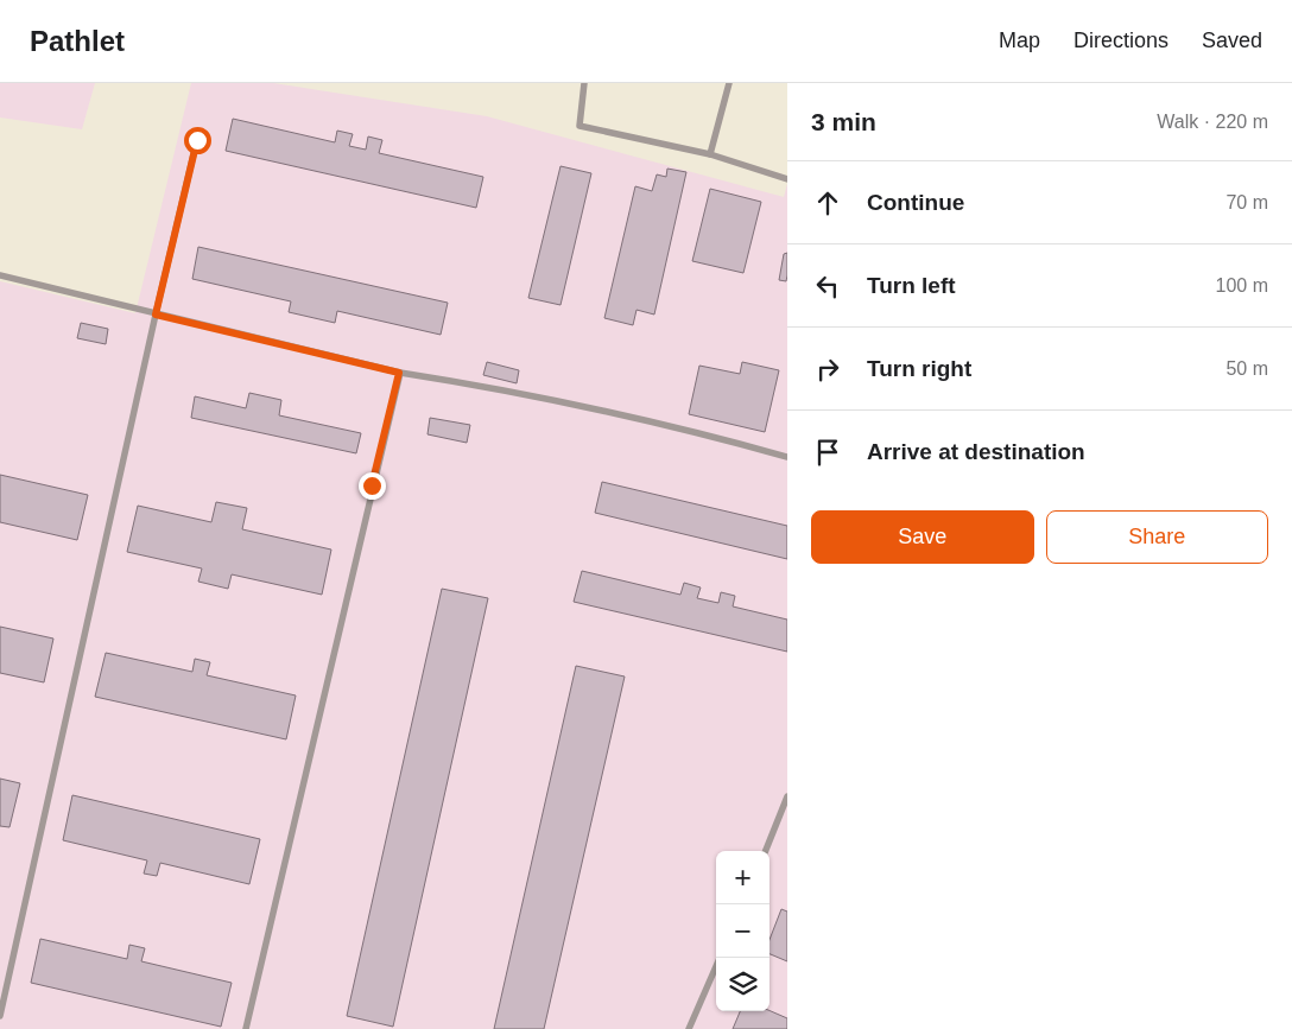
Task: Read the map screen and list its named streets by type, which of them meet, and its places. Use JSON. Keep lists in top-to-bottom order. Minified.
{"page":{"header":"Pathlet","nav":["Map","Directions","Saved"],"heading":["3 min","Walk · 220 m"],"list":[["Continue","70 m"],["Turn left","100 m"],["Turn right","50 m"],"Arrive at destination"],"buttons":["Save","Share"],"map_buttons":["+","−"]}}
